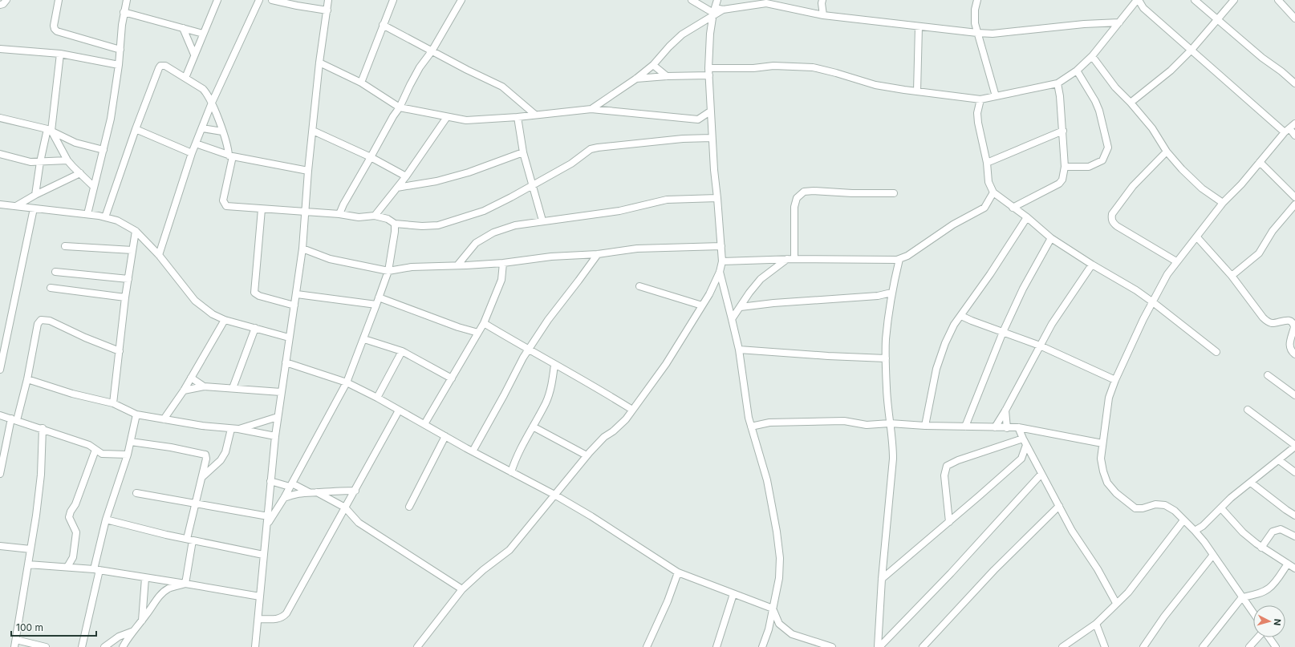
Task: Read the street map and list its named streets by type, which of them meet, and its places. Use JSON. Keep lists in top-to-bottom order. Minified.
{"scale_bar":"100 m","north":"right"}
